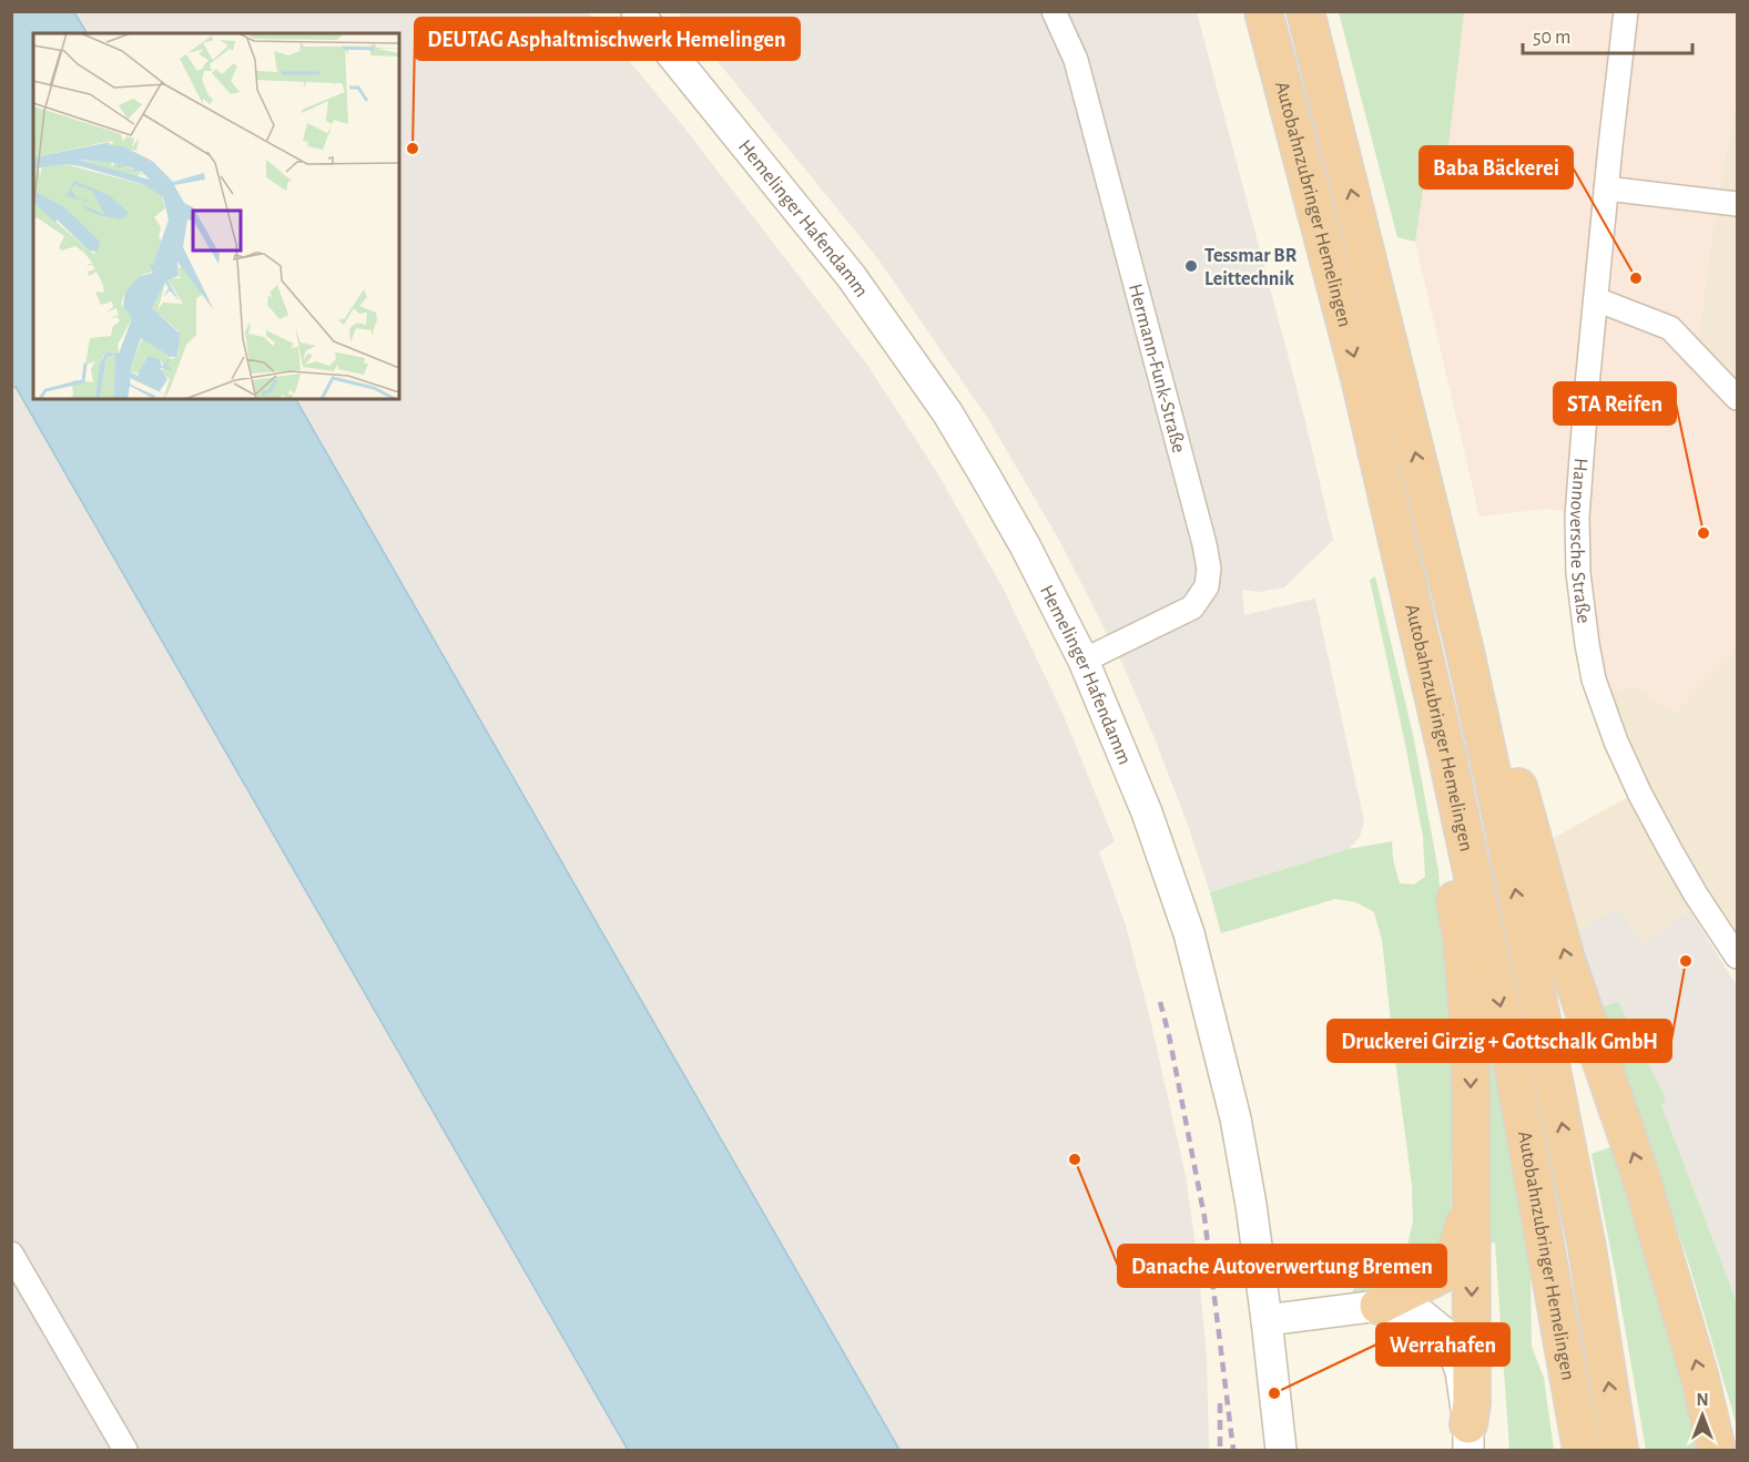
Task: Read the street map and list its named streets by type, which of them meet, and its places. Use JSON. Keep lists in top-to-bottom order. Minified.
{"streets":{"highway":["Autobahnzubringer Hemelingen"],"street":["Hemelinger Hafendamm","Hermann-Funk-Straße","Hannoversche Straße"]},"crossings":[["Hemelinger Hafendamm","Hermann-Funk-Straße"]],"places":["DEUTAG Asphaltmischwerk Hemelingen","Tessmar BR Leittechnik","Baba Bäckerei","STA Reifen","Druckerei Girzig + Gottschalk GmbH","Danache Autoverwertung Bremen","Werrahafen"],"scale_bar":"50 m","north":"top"}
